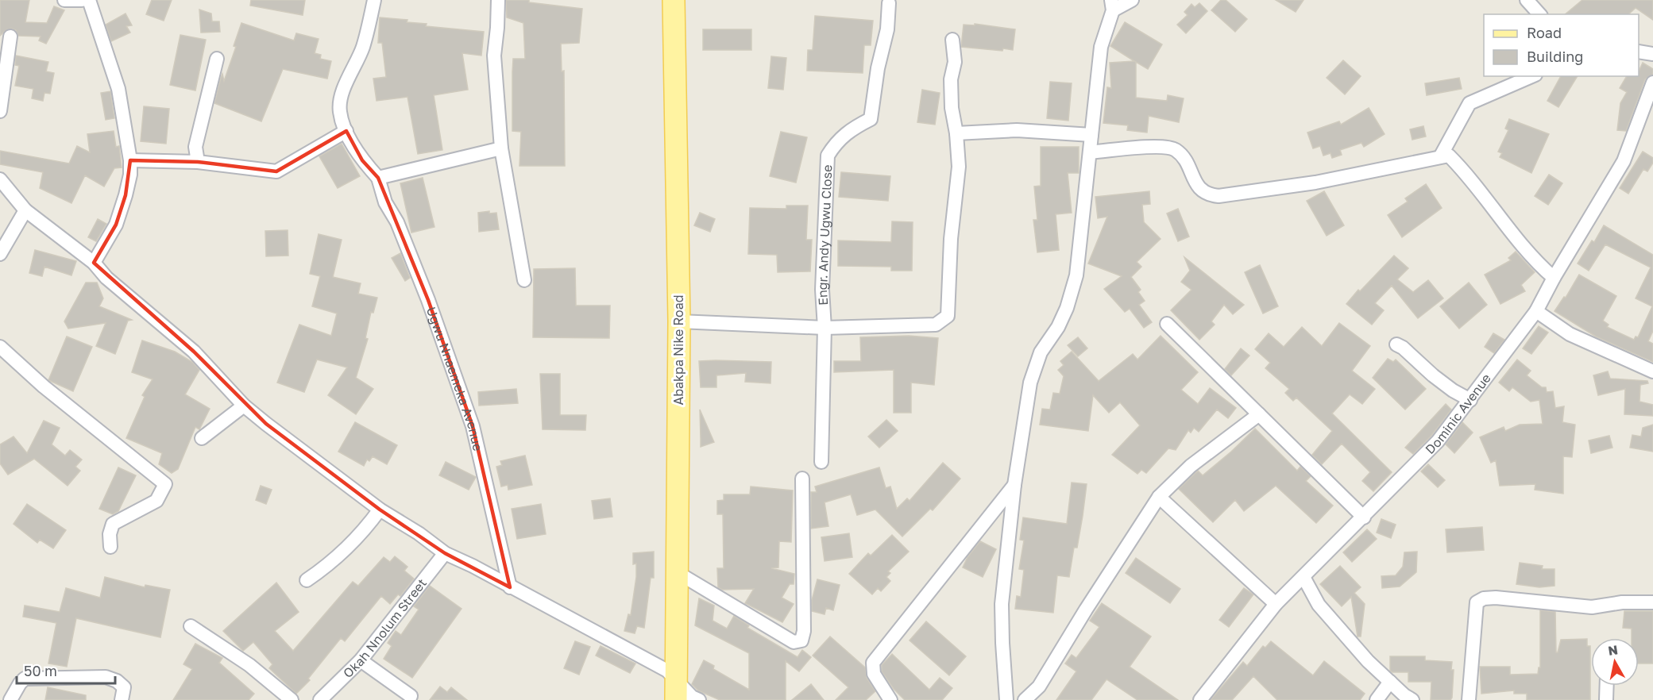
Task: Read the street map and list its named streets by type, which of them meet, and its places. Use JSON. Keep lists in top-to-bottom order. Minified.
{"streets":{"main road":["Abakpa Nike Road"],"street":["Engr. Andy Ugwu Close","Ugwu Nnaemeka Avenue","Dominic Avenue","Okah Nnolum Street"]},"legend":["Road","Building"],"scale_bar":"50 m","north":"top"}
